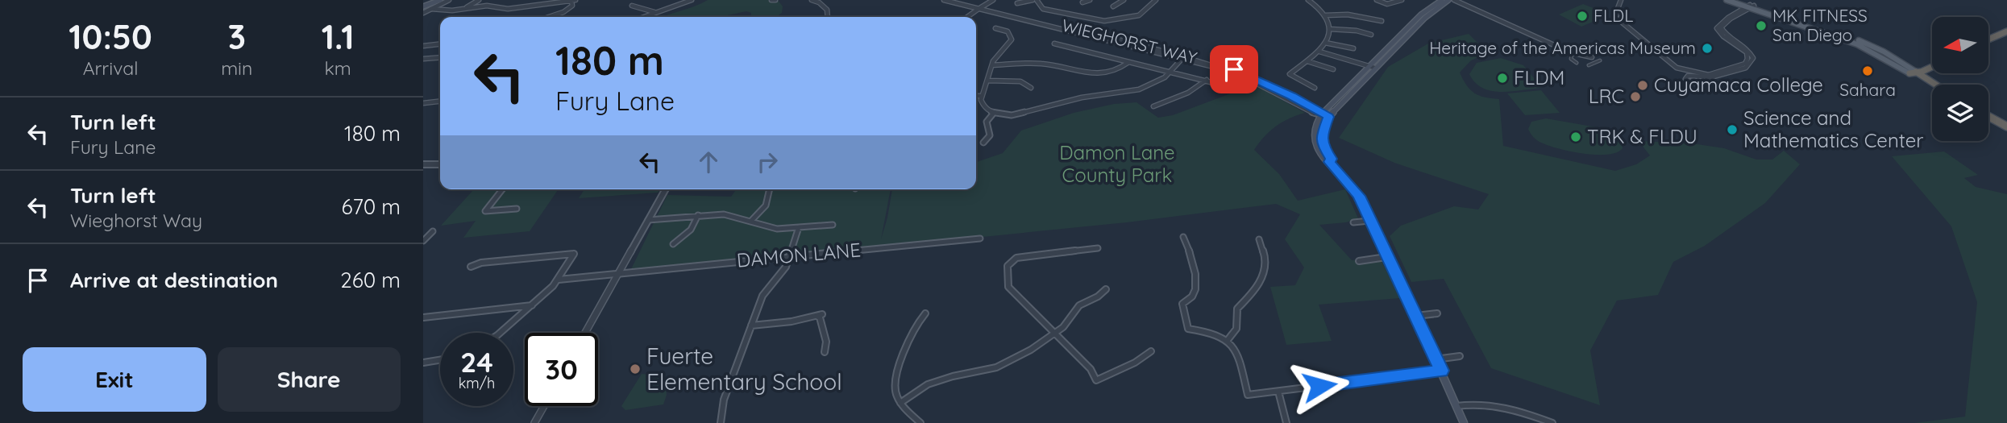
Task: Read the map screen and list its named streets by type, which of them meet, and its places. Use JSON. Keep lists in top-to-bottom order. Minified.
{"streets":{"street":["WIEGHORST WAY","DAMON LANE"]},"parks":["Damon Lane County Park"],"places":["FLDL","MK FITNESS San Diego","Heritage of the Americas Museum","Sahara","FLDM","Cuyamaca College","LRC","Science and Mathematics Center","TRK & FLDU","Fuerte Elementary School"],"north":"left","page":{"eta":["10:50","Arrival","3","min","1.1","km"],"turn":["180 m","Fury Lane"],"list":[{"name":"Turn left","note":"Fury Lane","value":"180 m"},{"name":"Turn left","note":"Wieghorst Way","value":"670 m"},{"name":"Arrive at destination","value":"260 m"}],"speed":"24 km/h","limit":"30","buttons":["Exit","Share"]}}
